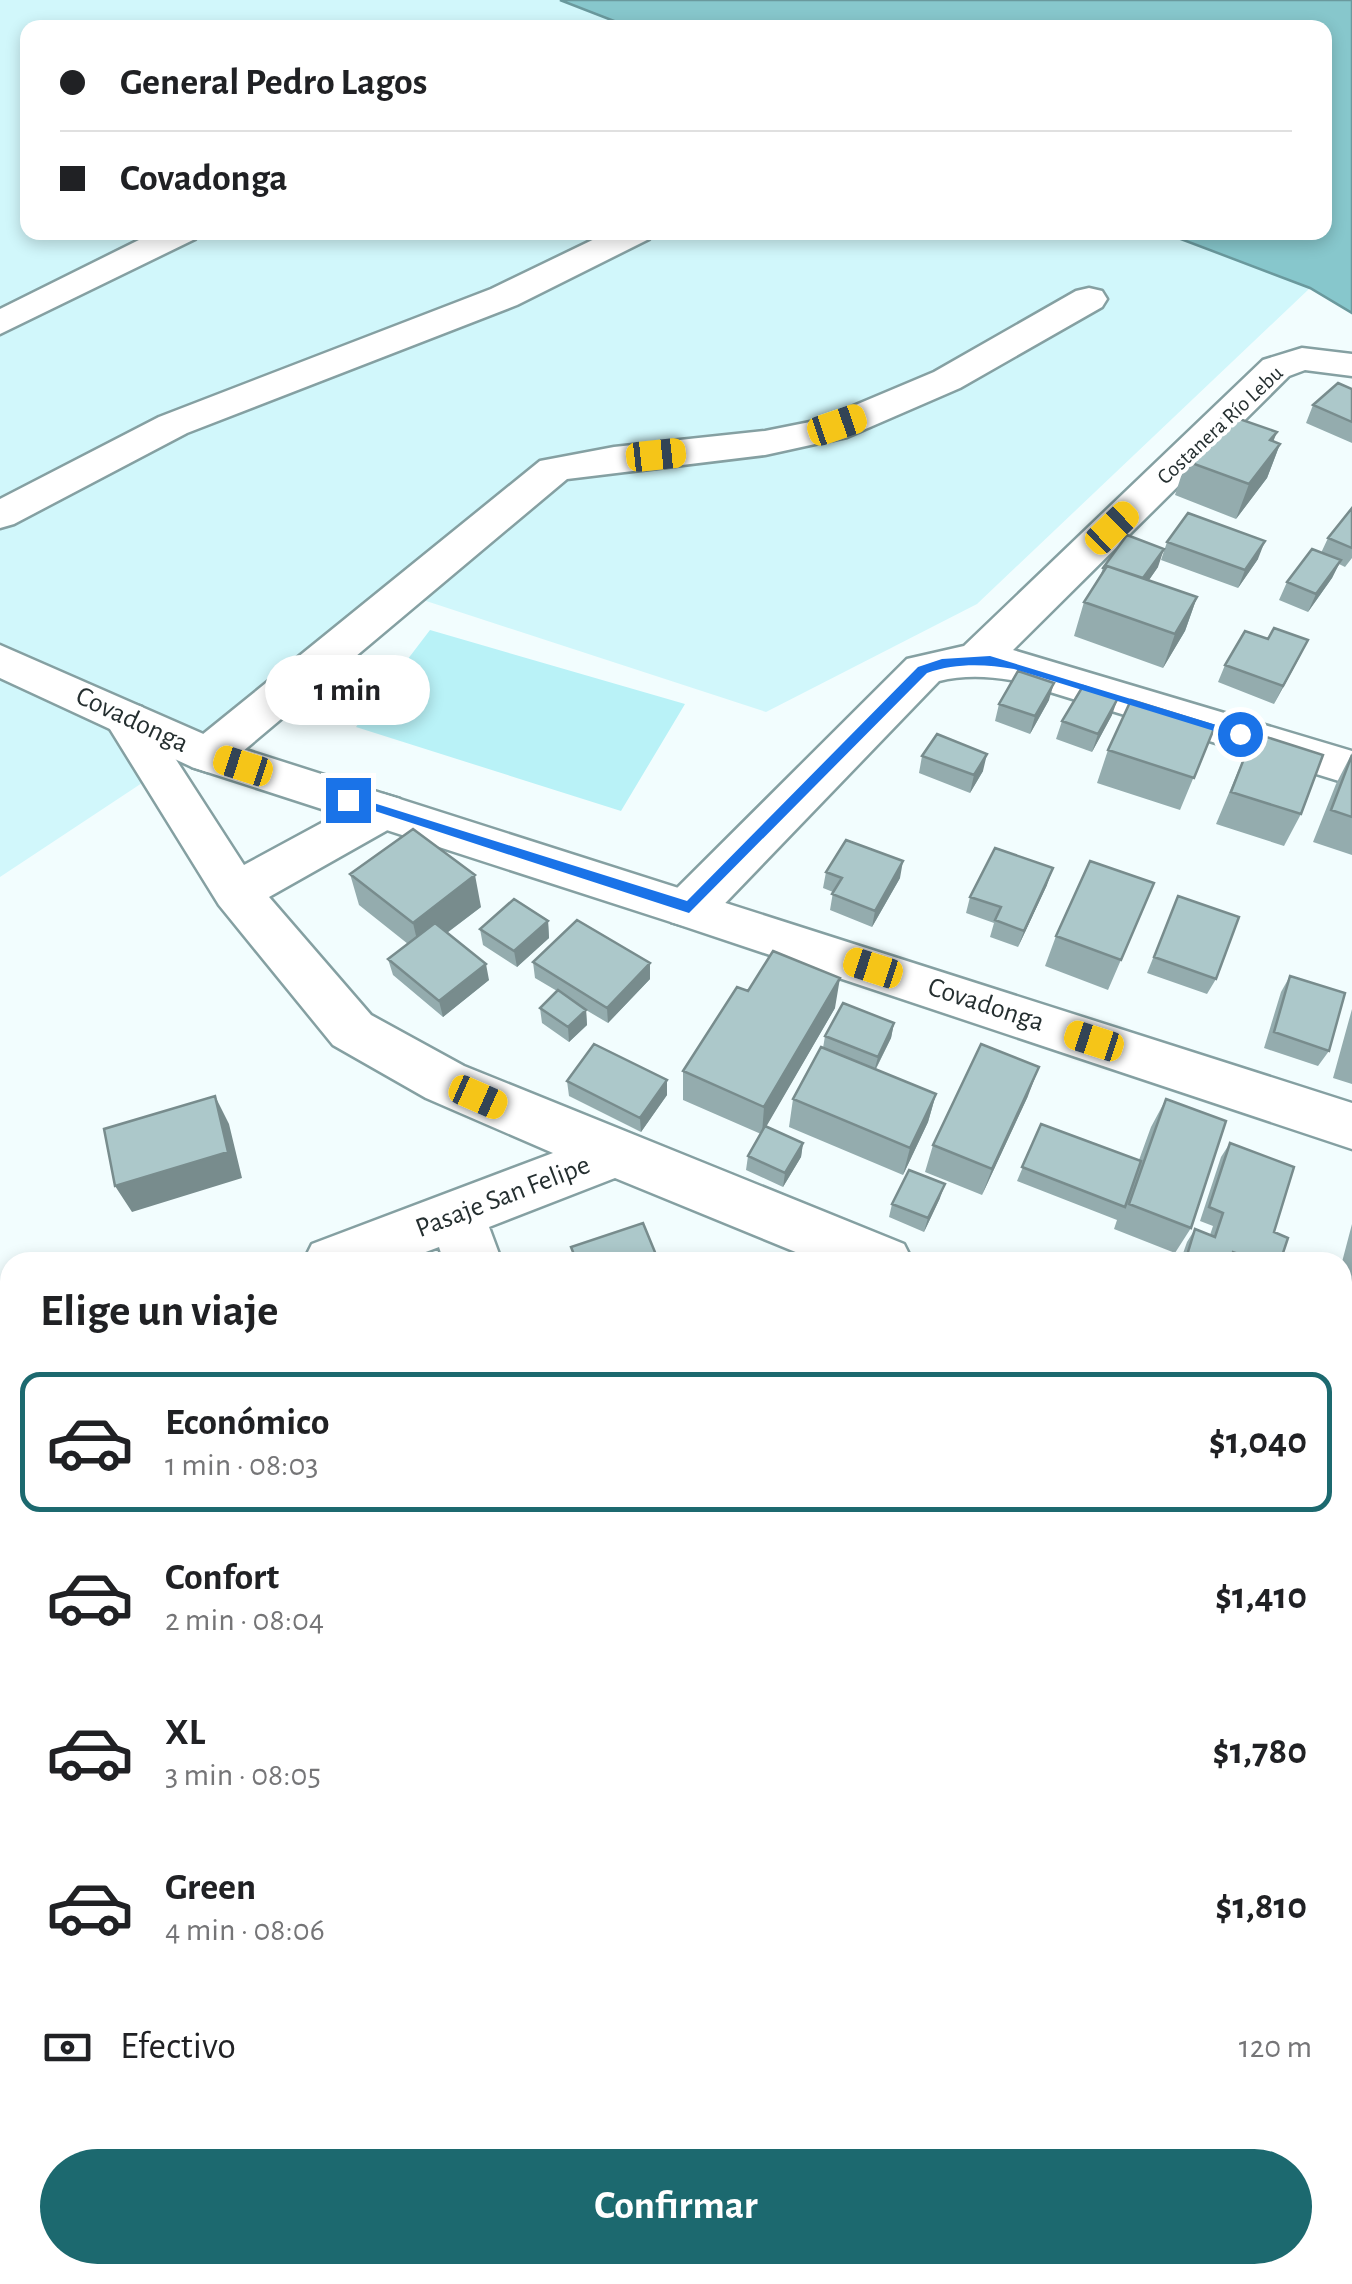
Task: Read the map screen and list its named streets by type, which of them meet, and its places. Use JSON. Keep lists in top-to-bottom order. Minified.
{"streets":{"street":["Costanera Río Lebu","Covadonga","Pasaje San Felipe"]},"page":{"banner":["General Pedro Lagos","Covadonga"],"bubble":"1 min","heading":"Elige un viaje","list":[{"name":"Económico","note":"1 min · 08:03","value":"$1,040"},{"name":"Confort","note":"2 min · 08:04","value":"$1,410"},{"name":"XL","note":"3 min · 08:05","value":"$1,780"},{"name":"Green","note":"4 min · 08:06","value":"$1,810"}],"pay":["Efectivo","120 m"],"buttons":"Confirmar"}}
